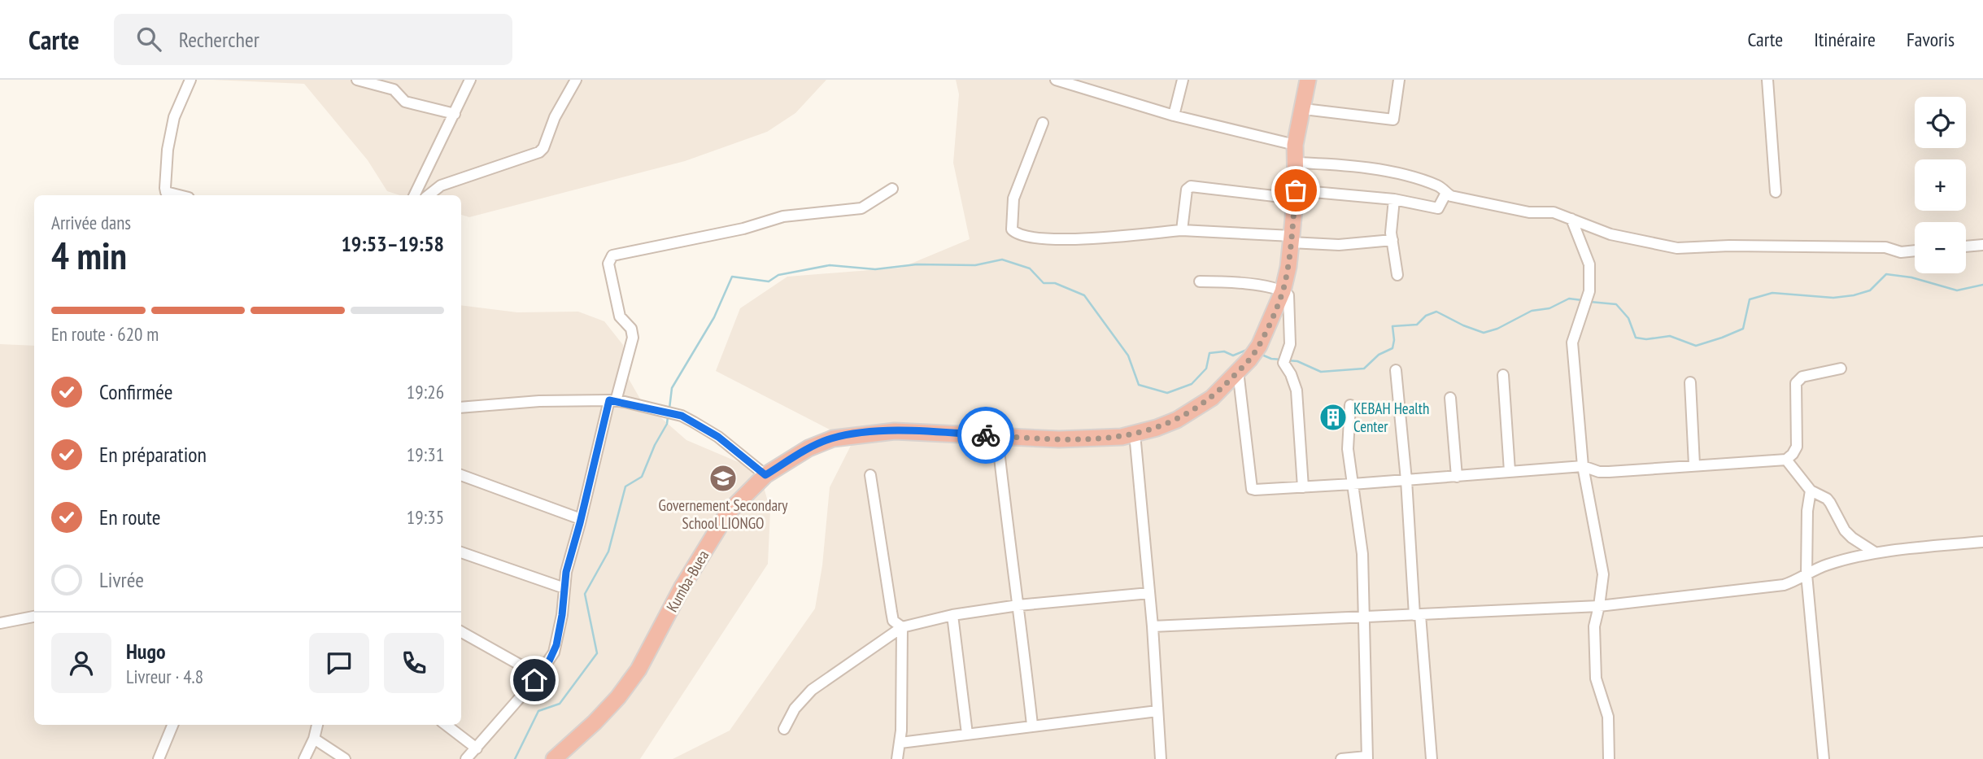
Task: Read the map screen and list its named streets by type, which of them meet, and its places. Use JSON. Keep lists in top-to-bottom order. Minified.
{"streets":{"highway":["Kumba-Buea"]},"places":{"building":["KEBAH Health Center"],"school or university":["Governement Secondary School LIONGO"]},"page":{"header":"Carte","search":"Rechercher","nav":["Carte","Itinéraire","Favoris"],"map_buttons":["+","−"],"heading":["4 min","Arrivée dans","19:53–19:58"],"panel":["Hugo","Livreur · 4.8"],"bar":"En route · 620 m","list":[["Confirmée","19:26"],["En préparation","19:31"],["En route","19:35"],"Livrée"]}}
